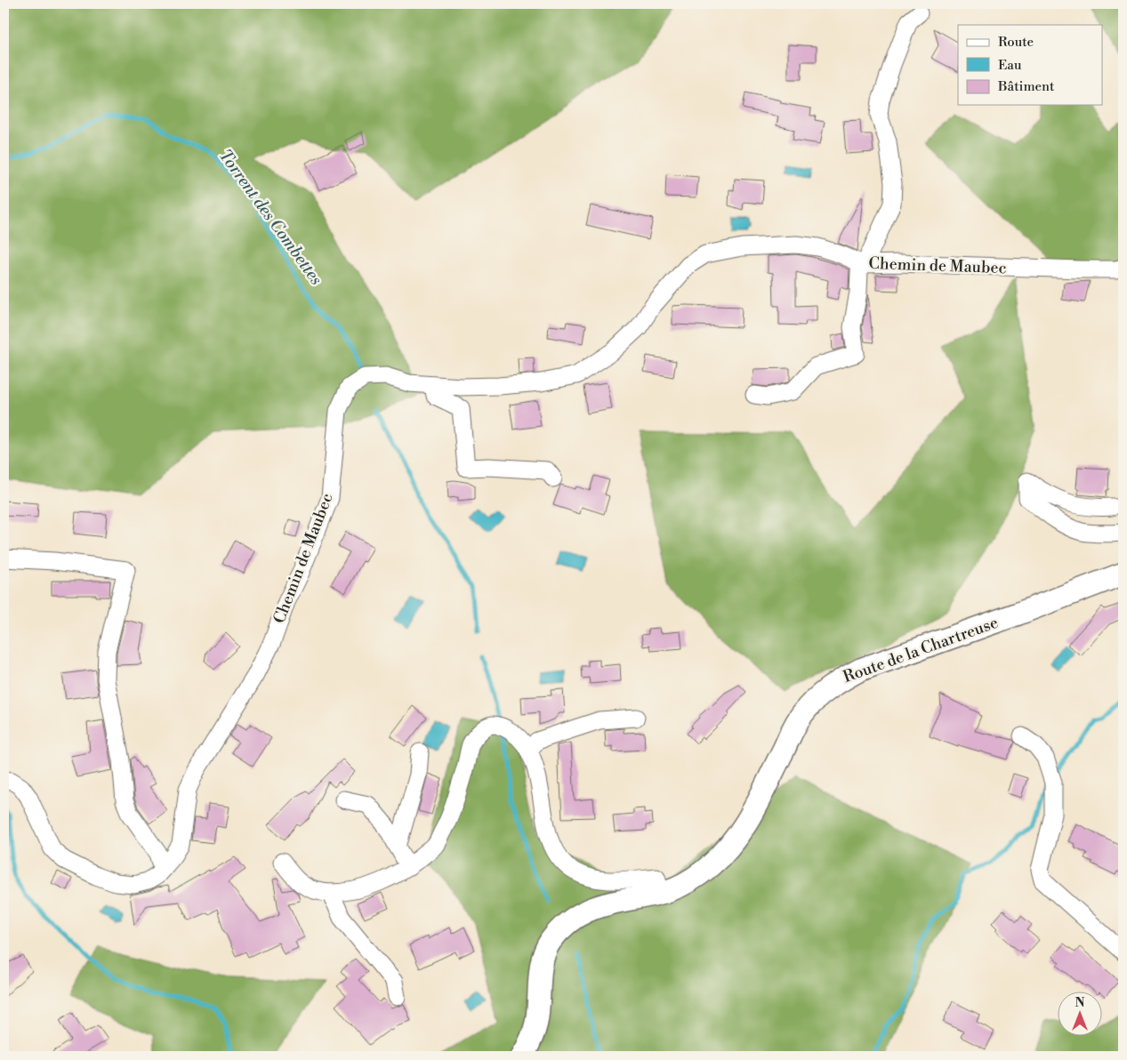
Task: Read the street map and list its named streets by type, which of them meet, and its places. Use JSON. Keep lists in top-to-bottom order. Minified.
{"streets":{"main road":["Route de la Chartreuse"],"street":["Chemin de Maubec"]},"water":["Torrent des Combettes"],"legend":["Route","Eau","Bâtiment"],"north":"top"}
